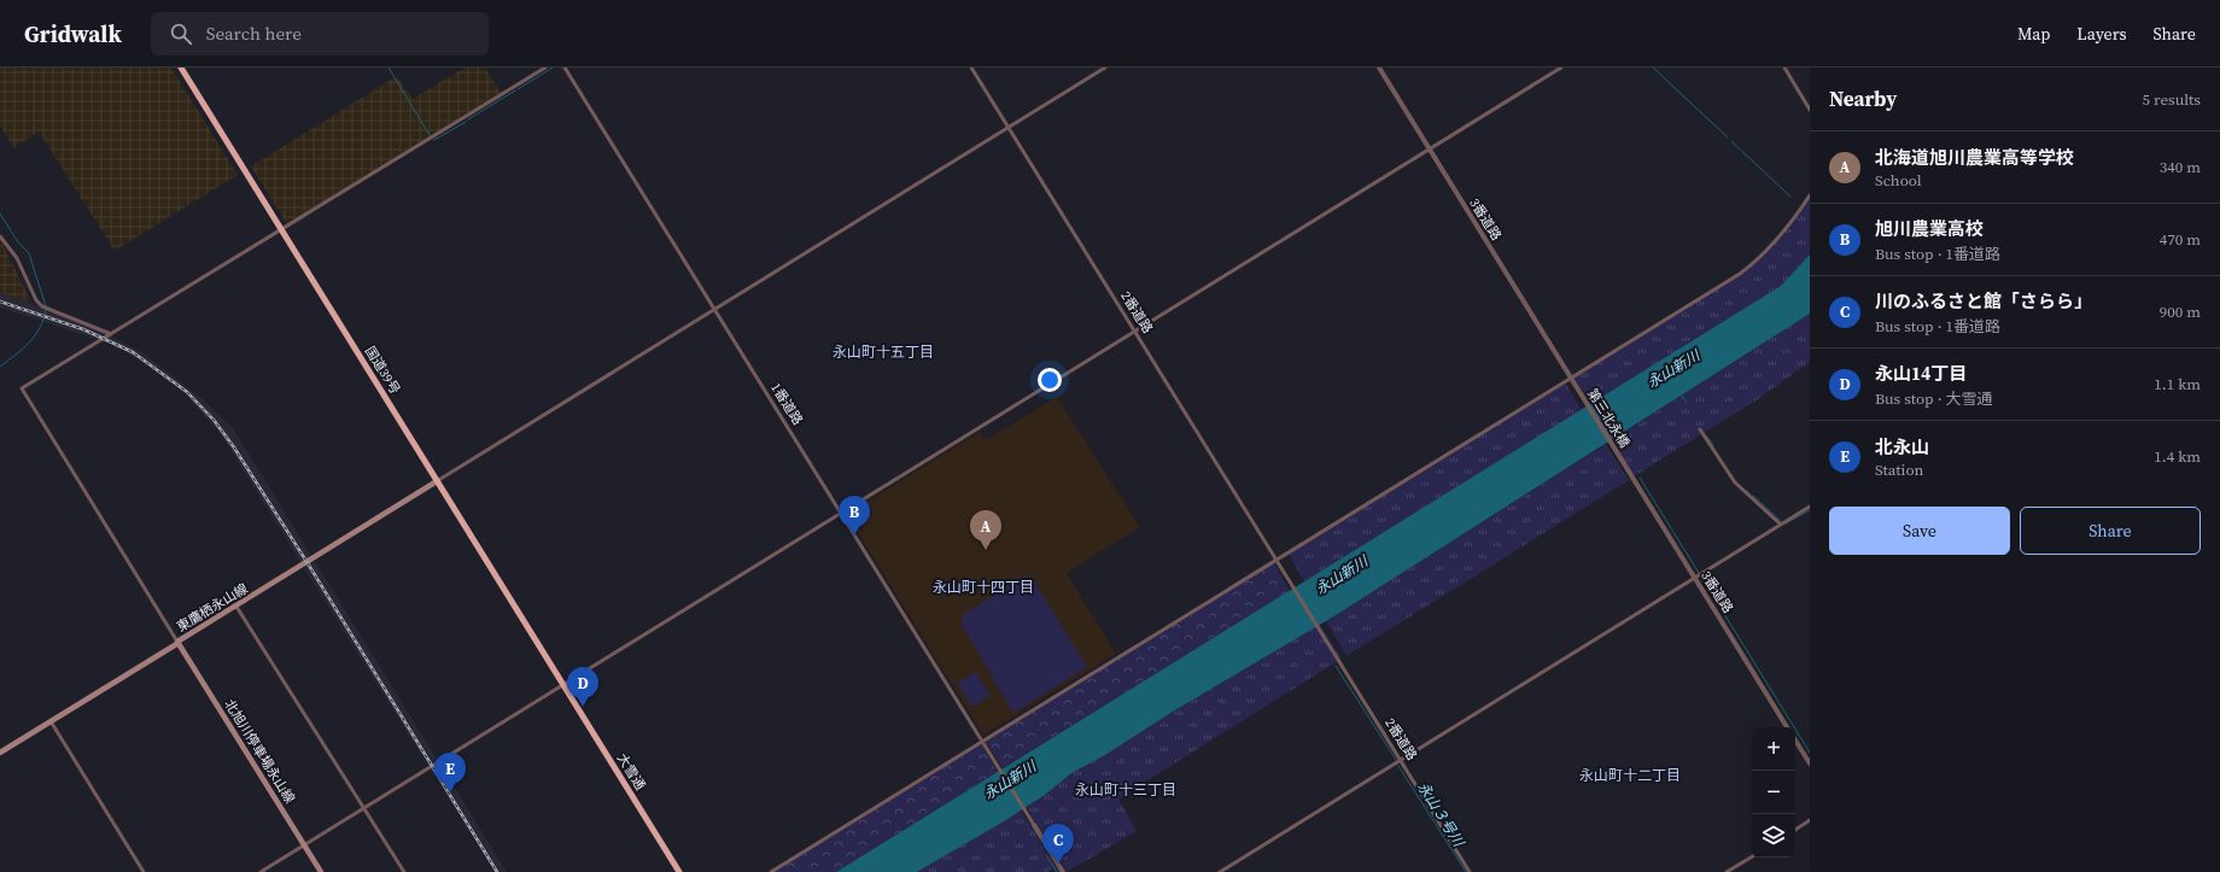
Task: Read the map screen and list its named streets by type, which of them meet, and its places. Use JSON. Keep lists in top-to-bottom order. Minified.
{"streets":{"highway":["国道39号","大雪通"],"main road":["東鷹栖永山線","北旭川停車場永山線"],"street":["3番道路","2番道路","1番道路","第三北永橋"]},"crossings":[["3番道路","第三北永橋"],["国道39号","東鷹栖永山線"],["国道39号","大雪通"],["東鷹栖永山線","北旭川停車場永山線"]],"districts":["永山町十五丁目","永山町十四丁目","永山町十二丁目","永山町十三丁目"],"water":["永山新川","永山３号川"],"page":{"header":"Gridwalk","search":"Search here","nav":["Map","Layers","Share"],"heading":["Nearby","5 results"],"list":[{"mark":"A","name":"北海道旭川農業高等学校","note":"School","value":"340 m"},{"mark":"B","name":"旭川農業高校","note":"Bus stop · 1番道路","value":"470 m"},{"mark":"C","name":"川のふるさと館「さらら」","note":"Bus stop · 1番道路","value":"900 m"},{"mark":"D","name":"永山14丁目","note":"Bus stop · 大雪通","value":"1.1 km"},{"mark":"E","name":"北永山","note":"Station","value":"1.4 km"}],"buttons":["Save","Share"],"pins":["B","A","D","E","C"],"map_buttons":["+","−"]}}
